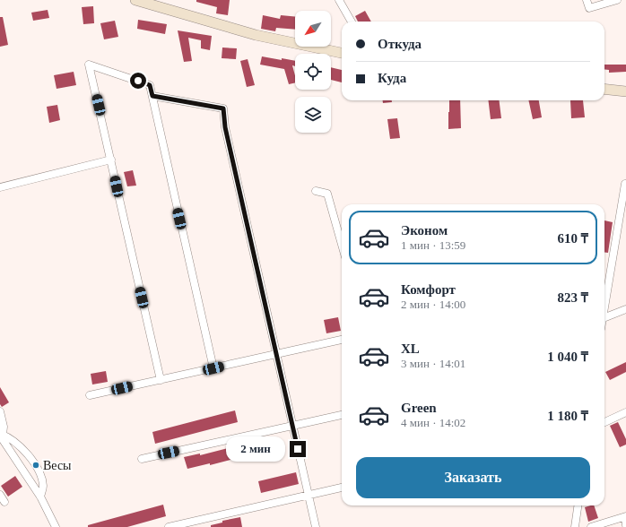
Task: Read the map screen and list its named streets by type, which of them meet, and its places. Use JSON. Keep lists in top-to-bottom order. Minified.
{"places":["Весы"],"north":"bottom left","page":{"banner":["Откуда","Куда"],"list":[{"name":"Эконом","note":"1 мин · 13:59","value":"610 ₸"},{"name":"Комфорт","note":"2 мин · 14:00","value":"823 ₸"},{"name":"XL","note":"3 мин · 14:01","value":"1 040 ₸"},{"name":"Green","note":"4 мин · 14:02","value":"1 180 ₸"}],"bubble":"2 мин","buttons":"Заказать"}}
